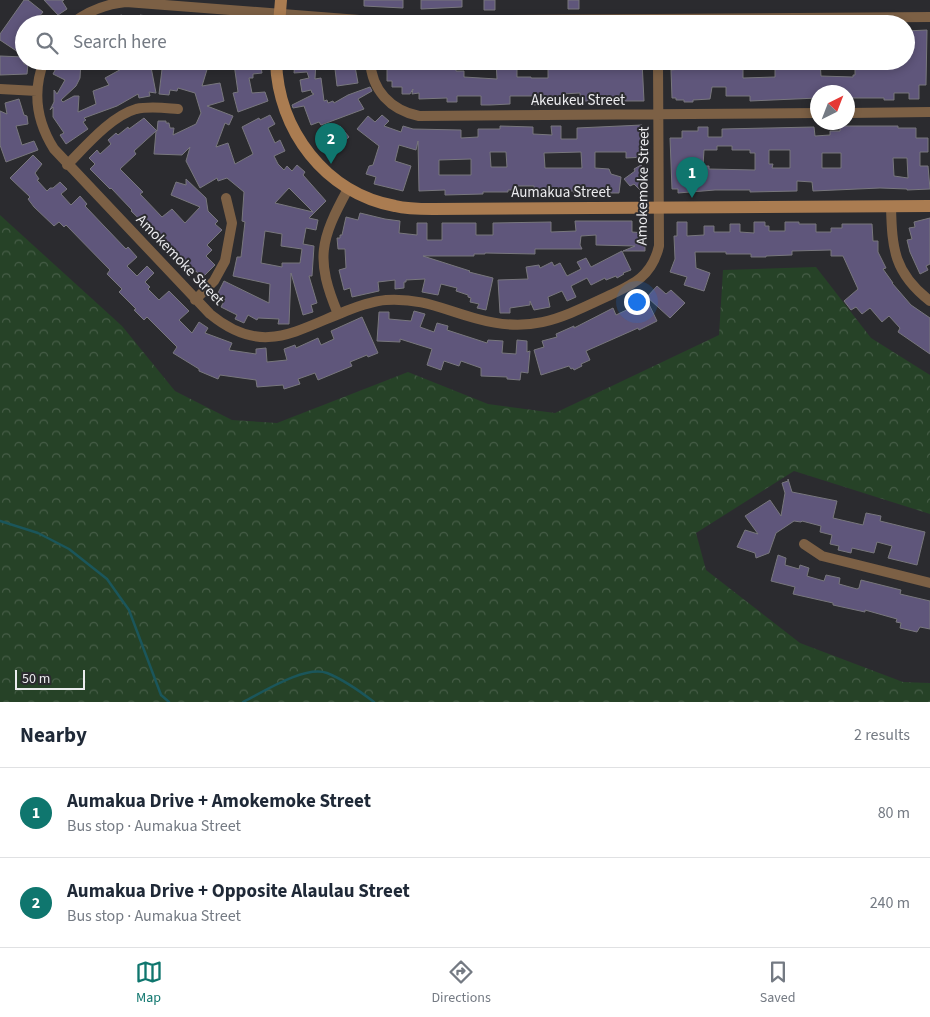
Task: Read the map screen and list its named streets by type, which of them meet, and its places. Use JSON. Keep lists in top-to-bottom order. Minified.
{"streets":{"street":["Akeukeu Street","Amokemoke Street","Aumakua Street"]},"crossings":[["Akeukeu Street","Amokemoke Street"],["Amokemoke Street","Aumakua Street"]],"scale_bar":"50 m","north":"top right","page":{"search":"Search here","pins":["2","1"],"scale":"50 m","heading":["Nearby","2 results"],"list":[{"mark":"1","name":"Aumakua Drive + Amokemoke Street","note":"Bus stop · Aumakua Street","value":"80 m"},{"mark":"2","name":"Aumakua Drive + Opposite Alaulau Street","note":"Bus stop · Aumakua Street","value":"240 m"}],"nav":["Map","Directions","Saved"]}}
